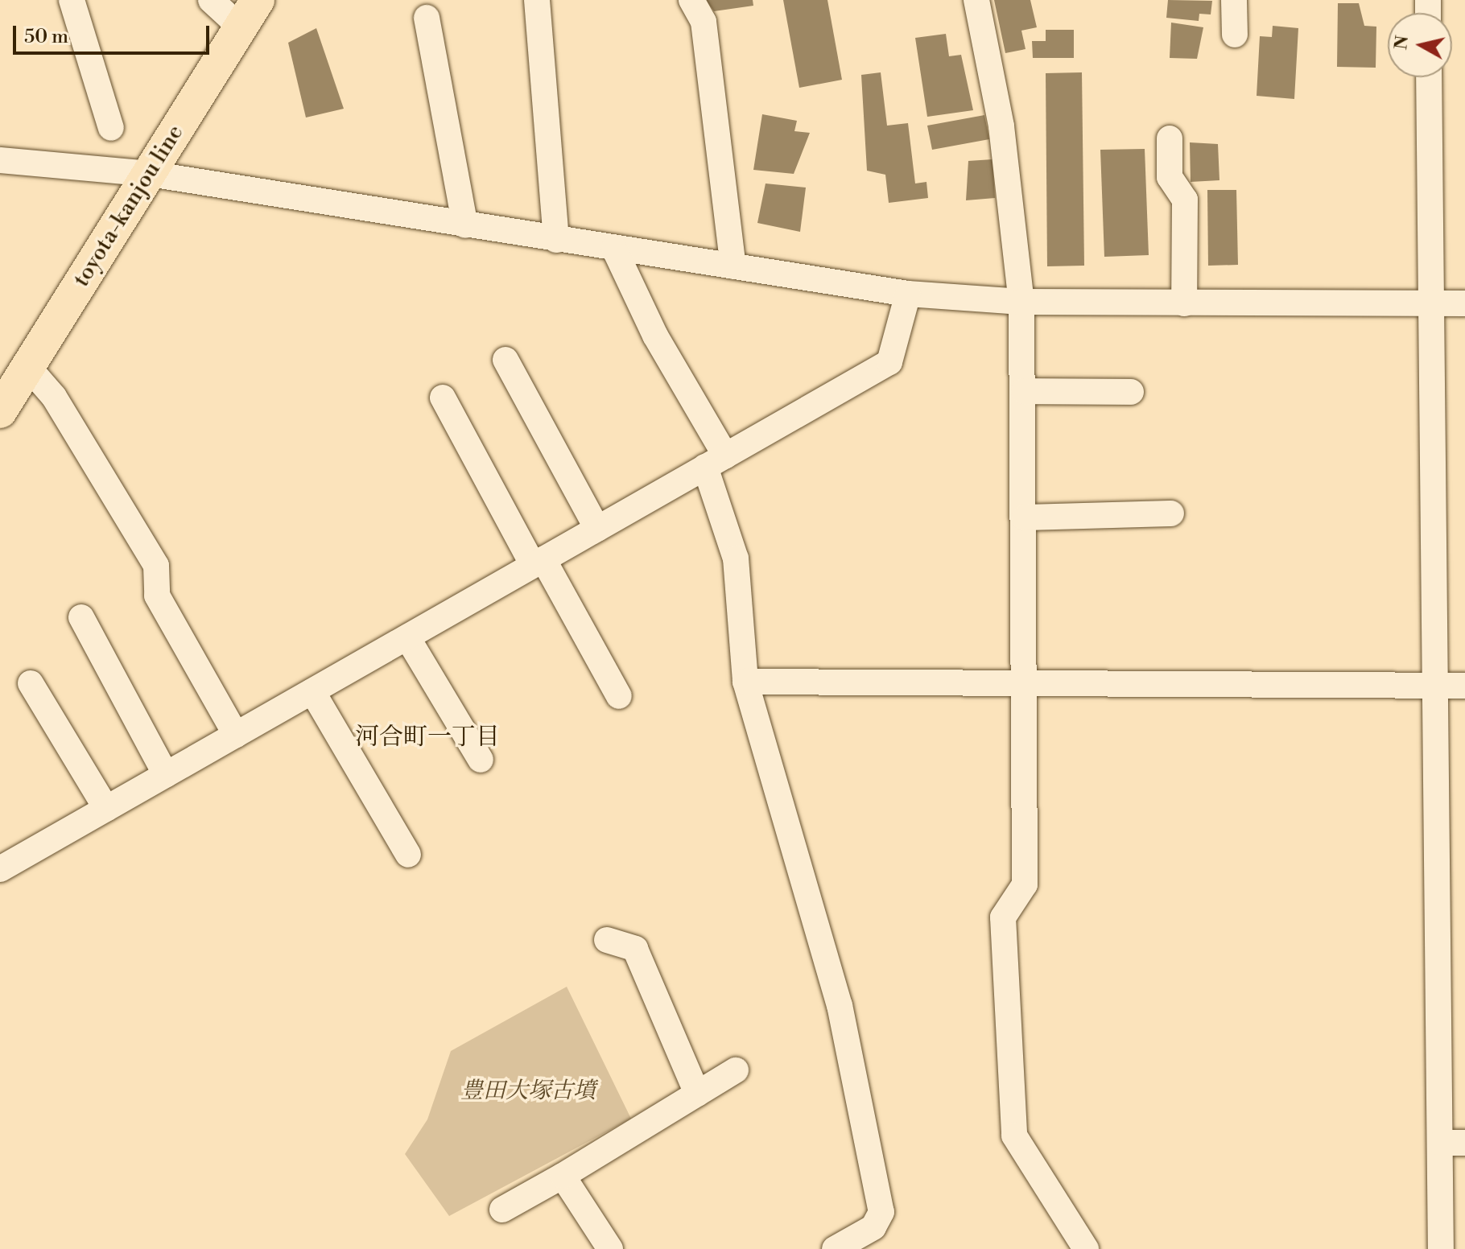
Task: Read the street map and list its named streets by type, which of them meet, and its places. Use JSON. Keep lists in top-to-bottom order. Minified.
{"streets":{"main road":["toyota-kanjou line"]},"districts":["河合町一丁目"],"parks":["豊田大塚古墳"],"scale_bar":"50 m","north":"left"}
